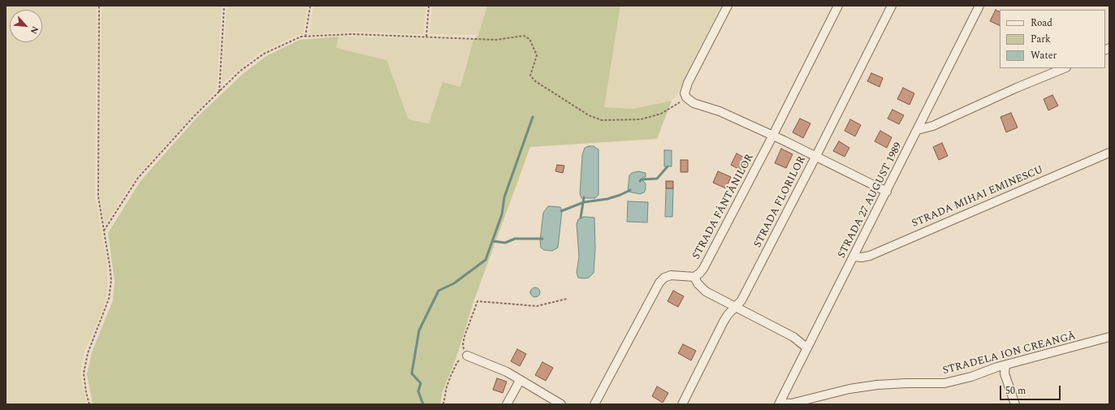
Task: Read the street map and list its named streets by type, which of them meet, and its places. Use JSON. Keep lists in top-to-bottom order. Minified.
{"streets":{"street":["STRADA MIHAI EMINESCU","STRADA 27 AUGUST 1989","STRADA FLORILOR","STRADA FÂNTÂNILOR","STRADELA ION CREANGĂ"]},"crossings":[["STRADA MIHAI EMINESCU","STRADA 27 AUGUST 1989"],["STRADA 27 AUGUST 1989","STRADELA ION CREANGĂ"]],"legend":["Road","Park","Water"],"scale_bar":"50 m","north":"bottom right"}
